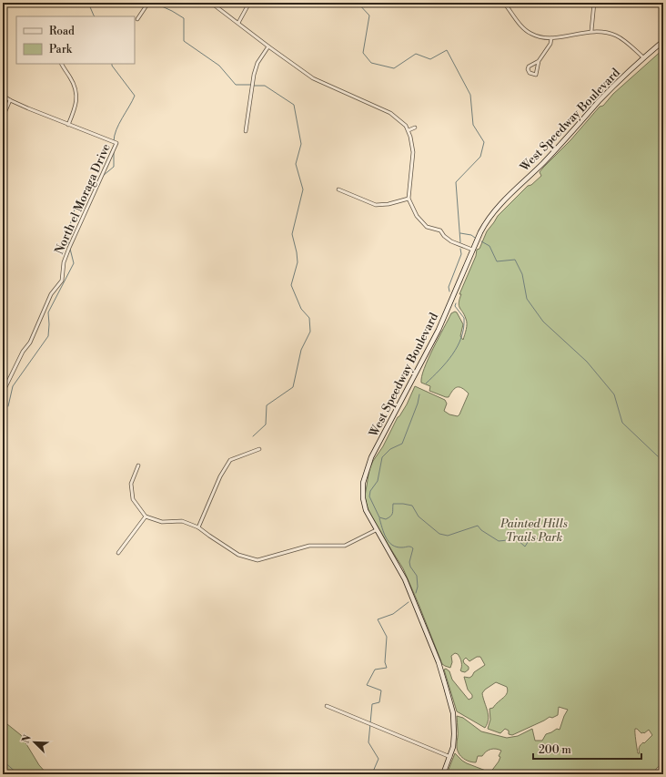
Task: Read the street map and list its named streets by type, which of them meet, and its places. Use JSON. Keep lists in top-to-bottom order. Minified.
{"streets":{"main road":["West Speedway Boulevard"],"street":["North el Moraga Drive"]},"parks":["Painted Hills Trails Park"],"legend":["Road","Park"],"scale_bar":"200 m","north":"top left"}
